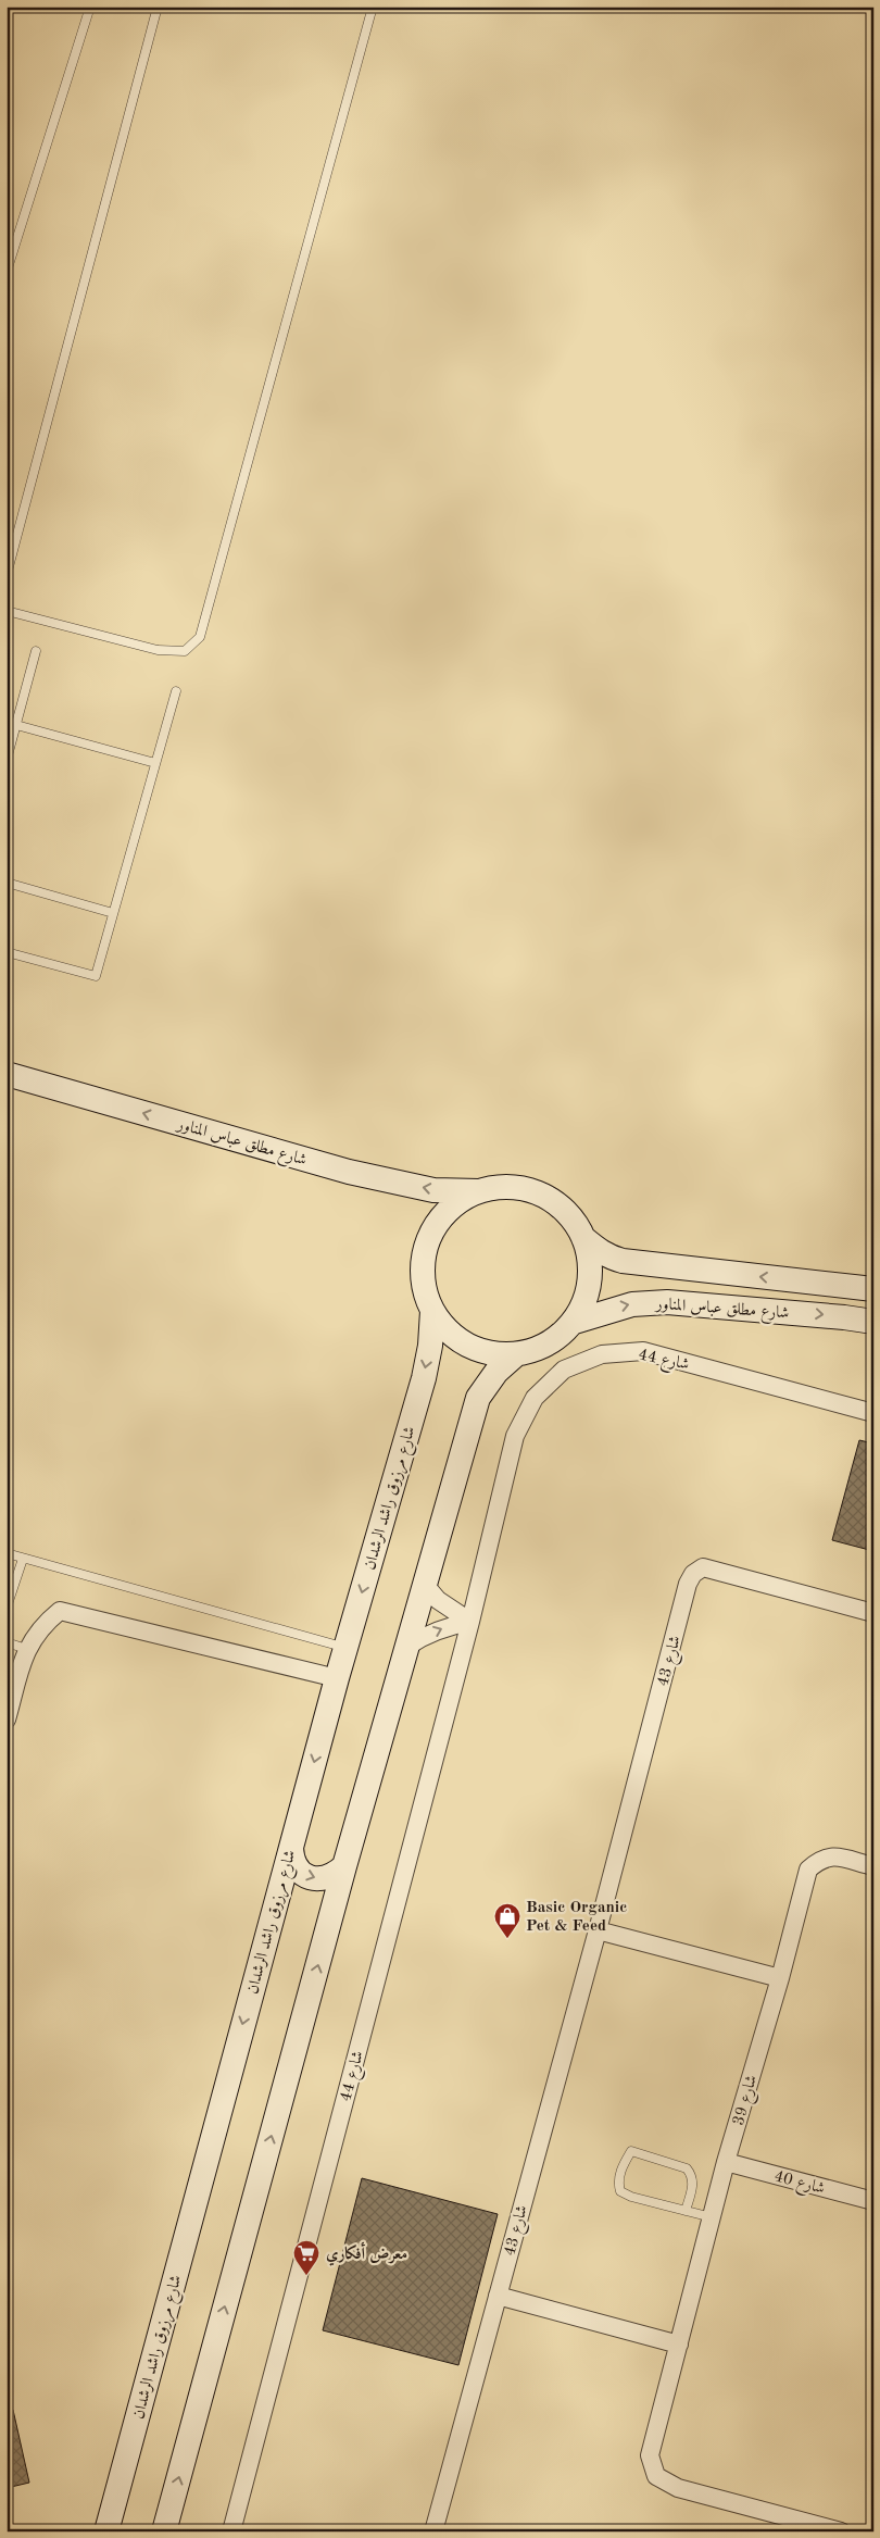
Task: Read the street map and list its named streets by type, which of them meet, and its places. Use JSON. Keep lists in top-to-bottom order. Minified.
{"streets":{"street":["شارع مطلق عباس المناور","شارع 44","شارع مرزوق راشد الرشدان","شارع 43","شارع 39","شارع 40"]},"crossings":[["شارع مطلق عباس المناور","شارع مرزوق راشد الرشدان"],["شارع 39","شارع 40"]],"places":{"shop":["Basic Organic Pet & Feed"],"supermarket":["معرض أفكاري"]}}
